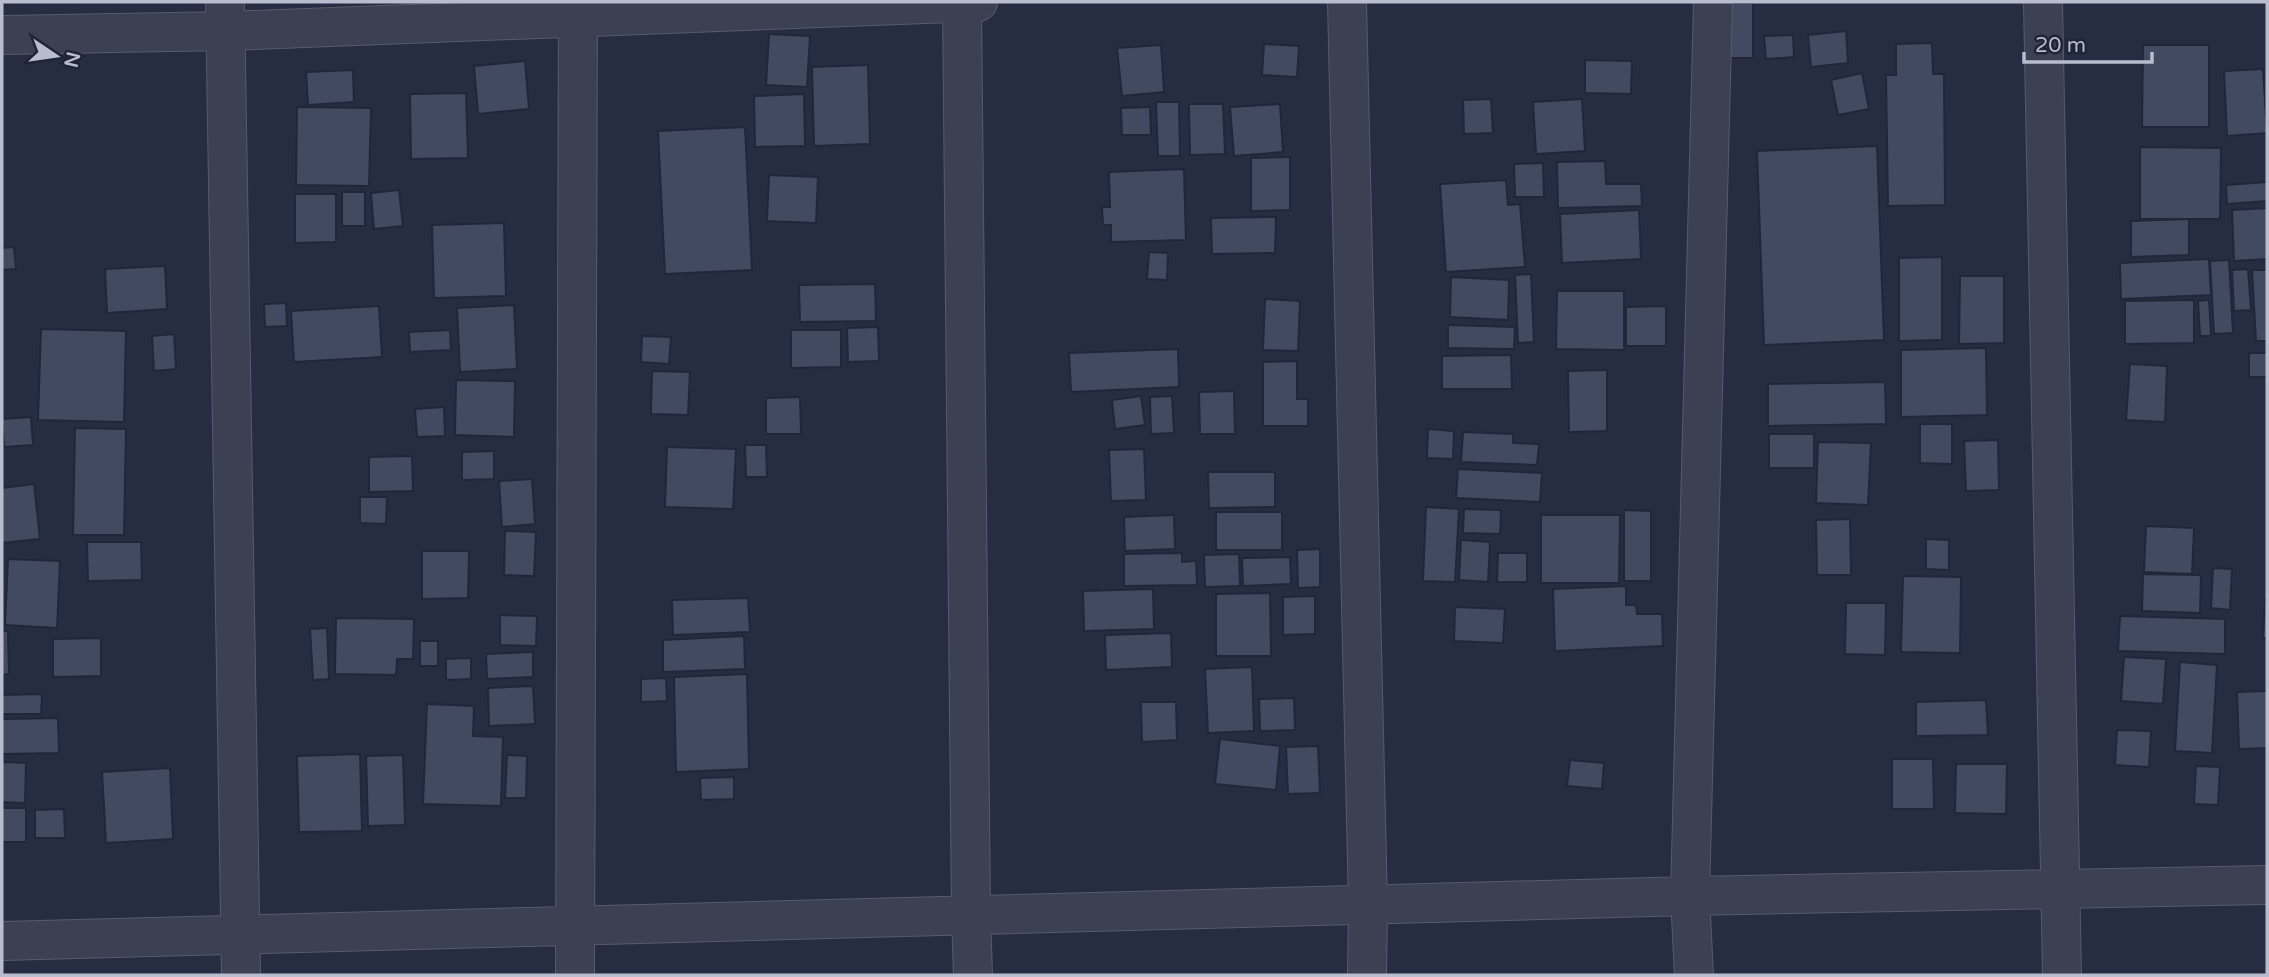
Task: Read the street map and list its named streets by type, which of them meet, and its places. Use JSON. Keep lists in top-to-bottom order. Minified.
{"scale_bar":"20 m","north":"right"}
